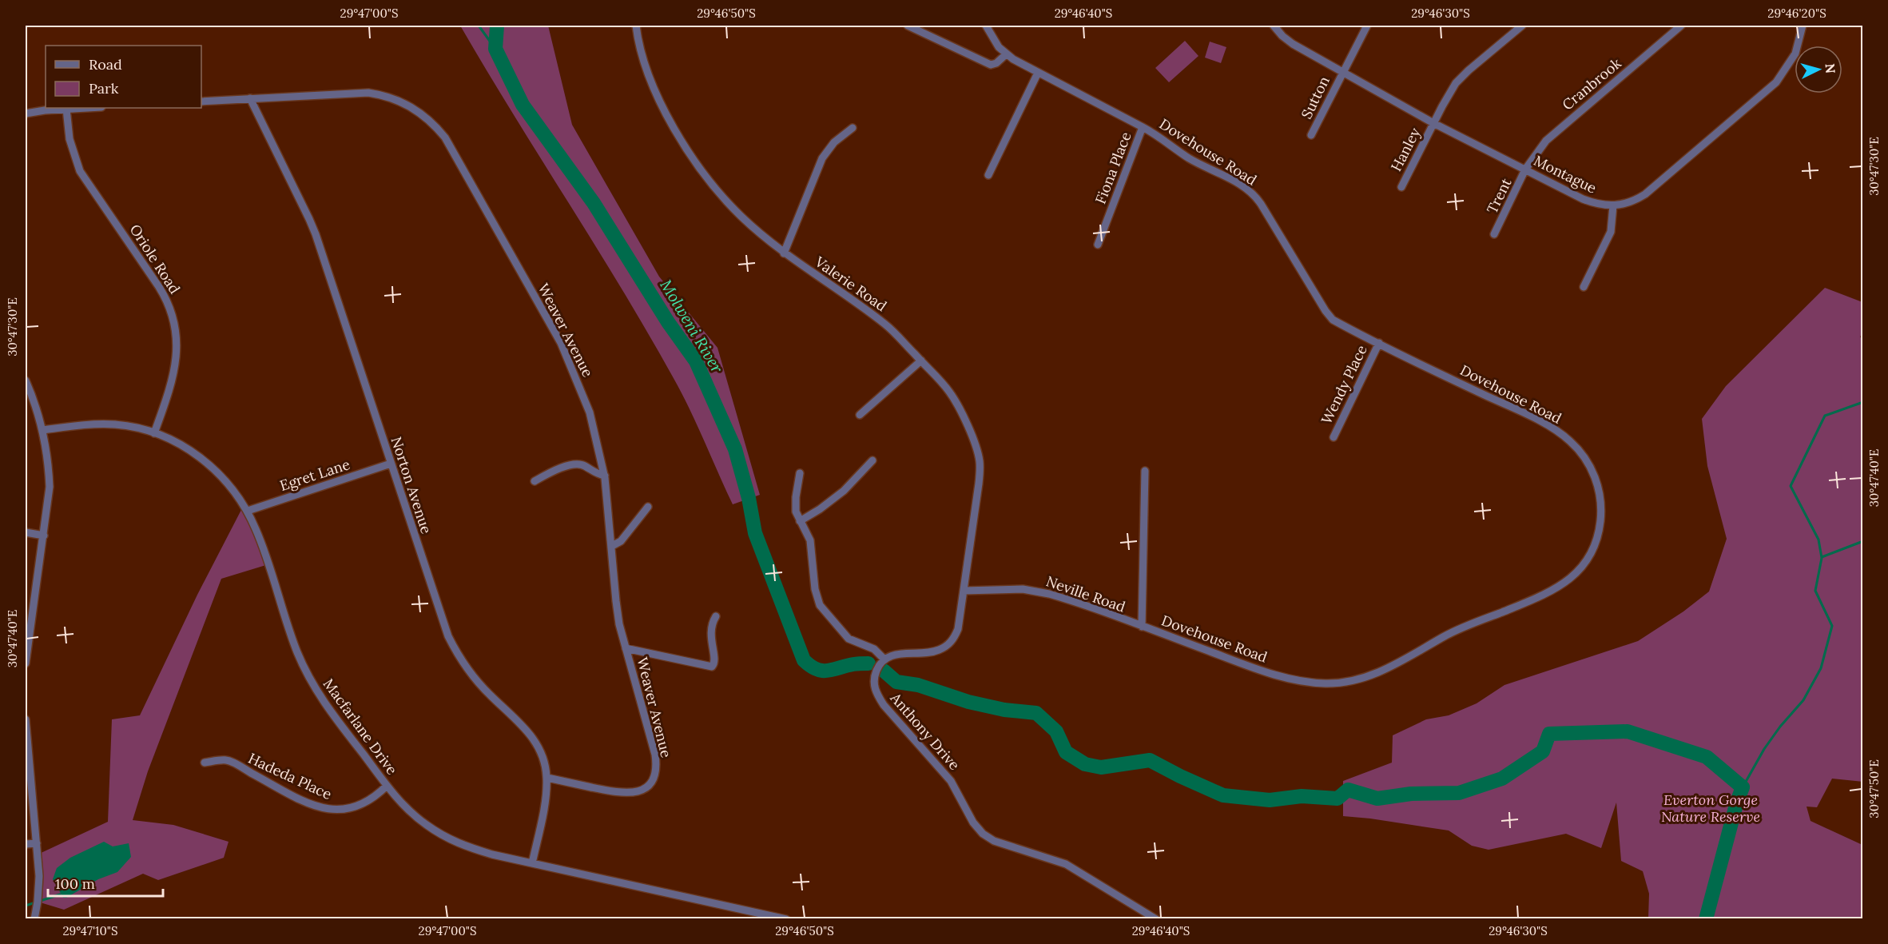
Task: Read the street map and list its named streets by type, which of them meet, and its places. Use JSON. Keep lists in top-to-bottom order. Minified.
{"streets":{"street":["Cranbrook","Sutton","Hanley","Dovehouse Road","Fiona Place","Montague","Trent","Oriole Road","Valerie Road","Weaver Avenue","Wendy Place","Egret Lane","Norton Avenue","Neville Road","Macfarlane Drive","Anthony Drive","Hadeda Place"]},"crossings":[["Cranbrook","Montague"],["Cranbrook","Trent"],["Sutton","Montague"],["Hanley","Montague"],["Dovehouse Road","Fiona Place"],["Dovehouse Road","Wendy Place"],["Dovehouse Road","Neville Road"],["Montague","Trent"],["Oriole Road","Macfarlane Drive"],["Valerie Road","Neville Road"],["Weaver Avenue","Norton Avenue"],["Egret Lane","Norton Avenue"],["Egret Lane","Macfarlane Drive"],["Norton Avenue","Macfarlane Drive"],["Macfarlane Drive","Hadeda Place"]],"water":["Molweni River"],"parks":["Everton Gorge Nature Reserve"],"legend":["Road","Park"],"scale_bar":"100 m","north":"right","coordinates":["29°47'00\"S","29°46'50\"S","29°46'40\"S","29°46'30\"S","29°46'20\"S","30°47'30\"E","30°47'40\"E","30°47'50\"E","29°47'10\"S"]}
